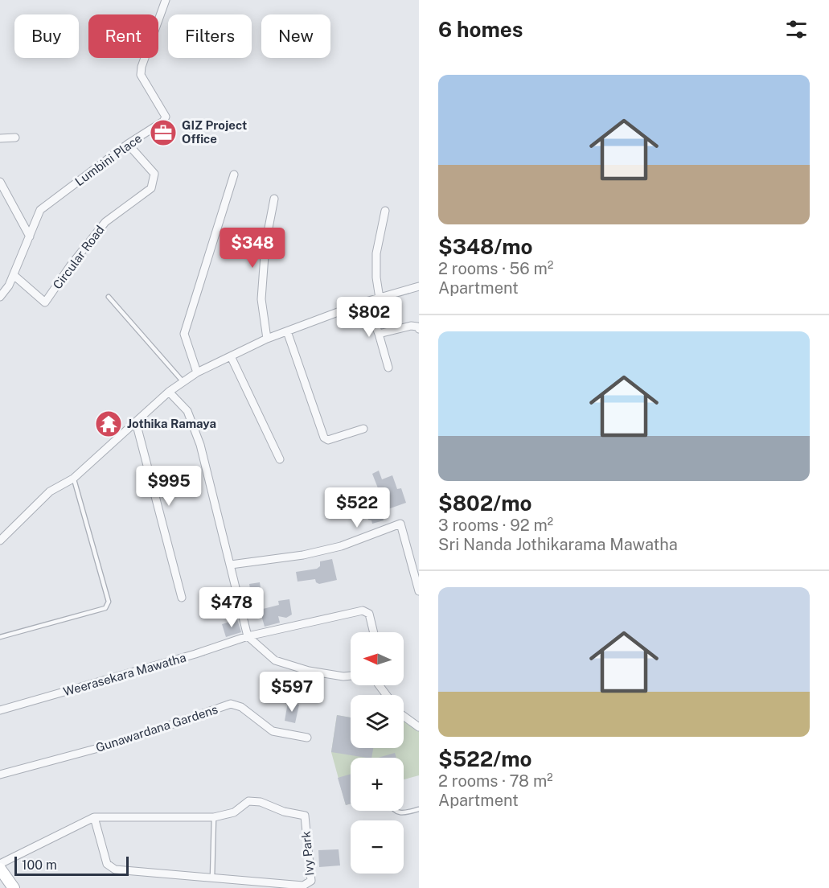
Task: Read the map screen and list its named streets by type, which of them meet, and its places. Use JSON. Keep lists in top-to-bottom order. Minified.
{"streets":{"street":["Lumbini Place","Circular Road","Weerasekara Mawatha","Gunawardana Gardens","Ivy Park"]},"crossings":[["Lumbini Place","Circular Road"]],"places":{"office":["GIZ Project Office"],"temple":["Jothika Ramaya"]},"scale_bar":"100 m","north":"left","page":{"heading":"6 homes","chip":["Buy","Rent","Filters","New"],"list":[{"name":"$348/mo","note":"2 rooms · 56 m² · Apartment"},{"name":"$802/mo","note":"3 rooms · 92 m² · Sri Nanda Jothikarama Mawatha"},{"name":"$522/mo","note":"2 rooms · 78 m² · Apartment"}],"price":["$348","$802","$995","$522","$478","$597"],"map_buttons":["+","−"],"scale":"100 m"}}
